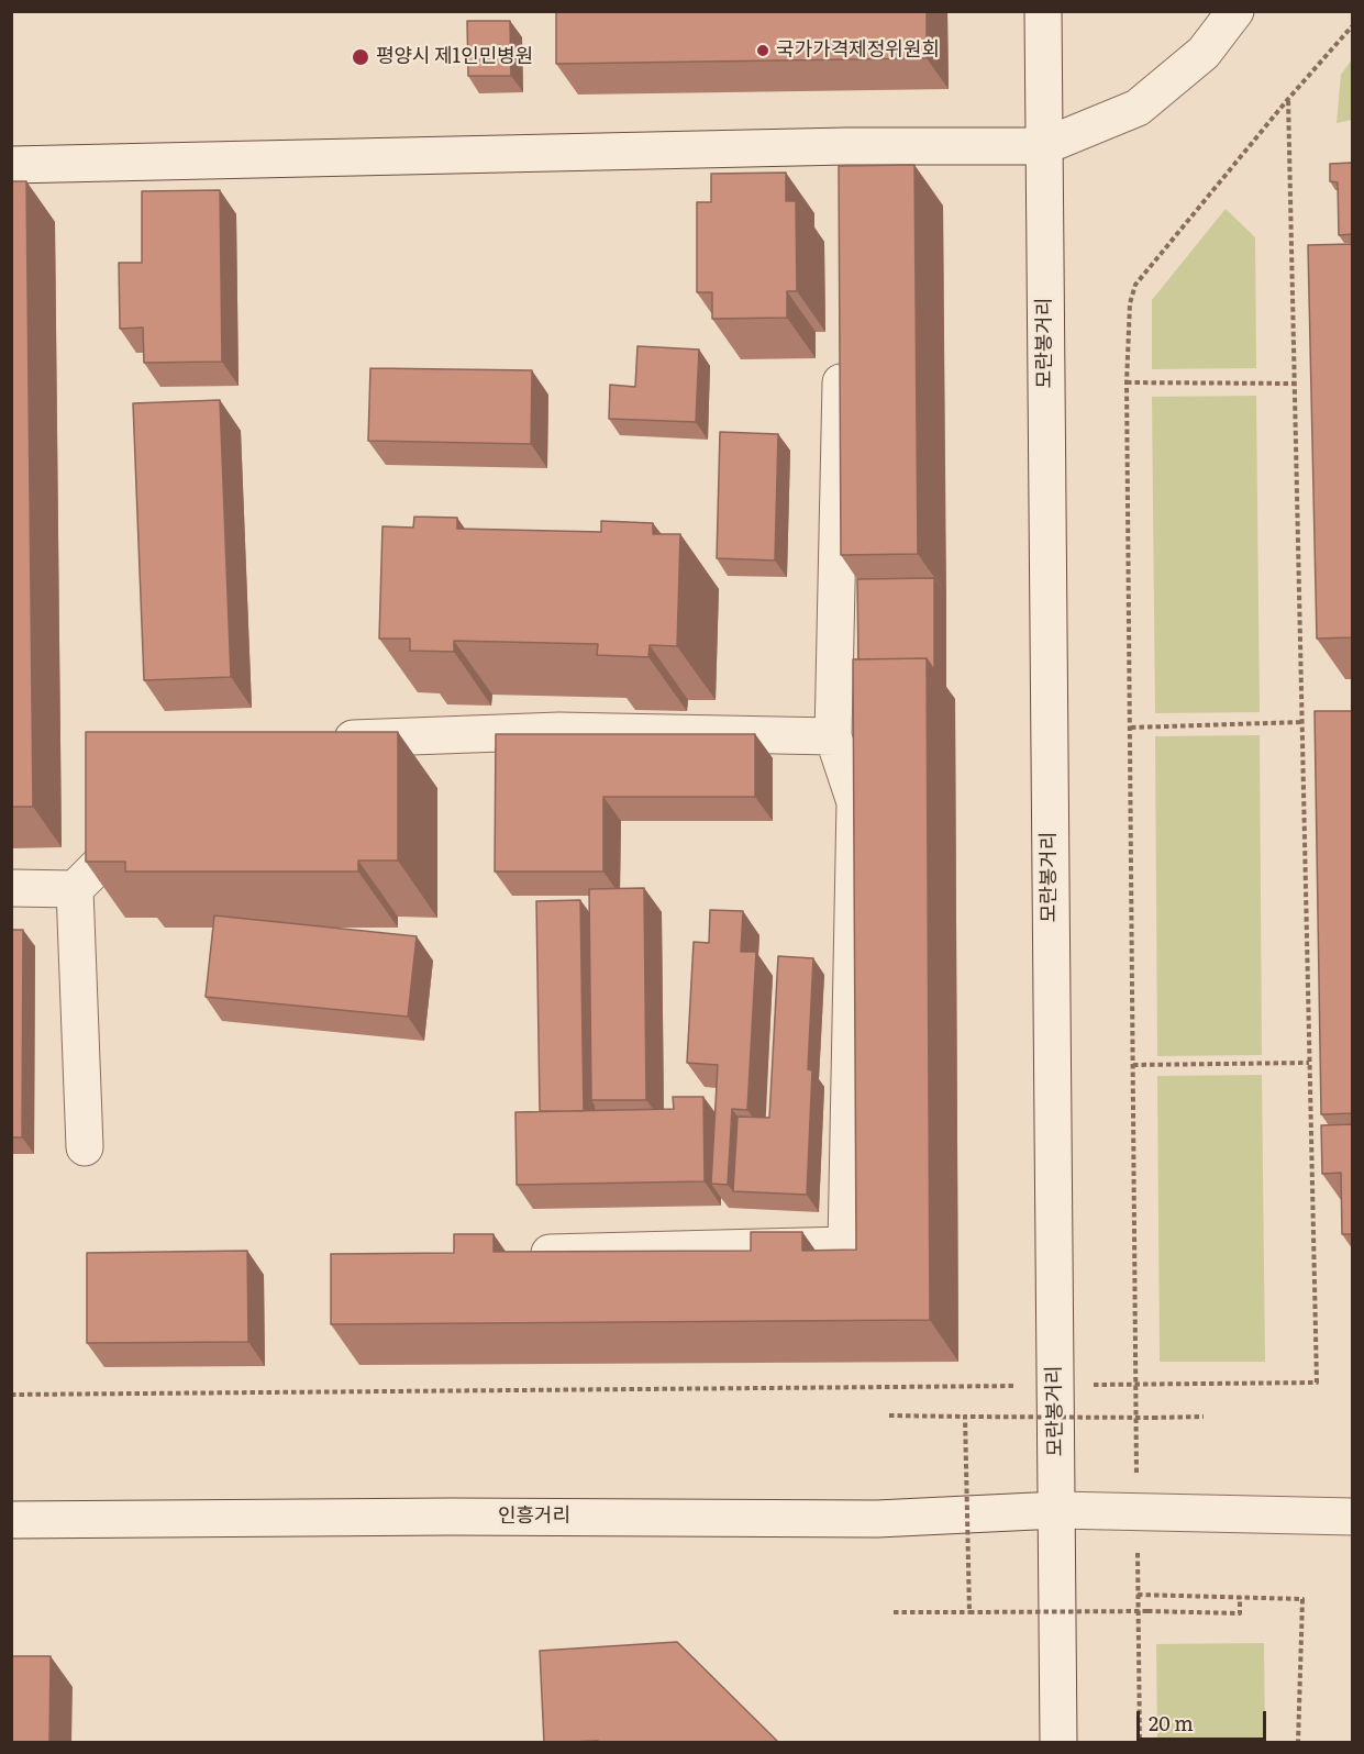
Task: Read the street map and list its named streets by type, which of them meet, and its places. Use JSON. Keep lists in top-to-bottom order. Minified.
{"streets":{"street":["모란봉거리","인흥거리"]},"crossings":[["모란봉거리","인흥거리"]],"places":["국가가격제정위원회","평양시 제1인민병원"],"scale_bar":"20 m"}
